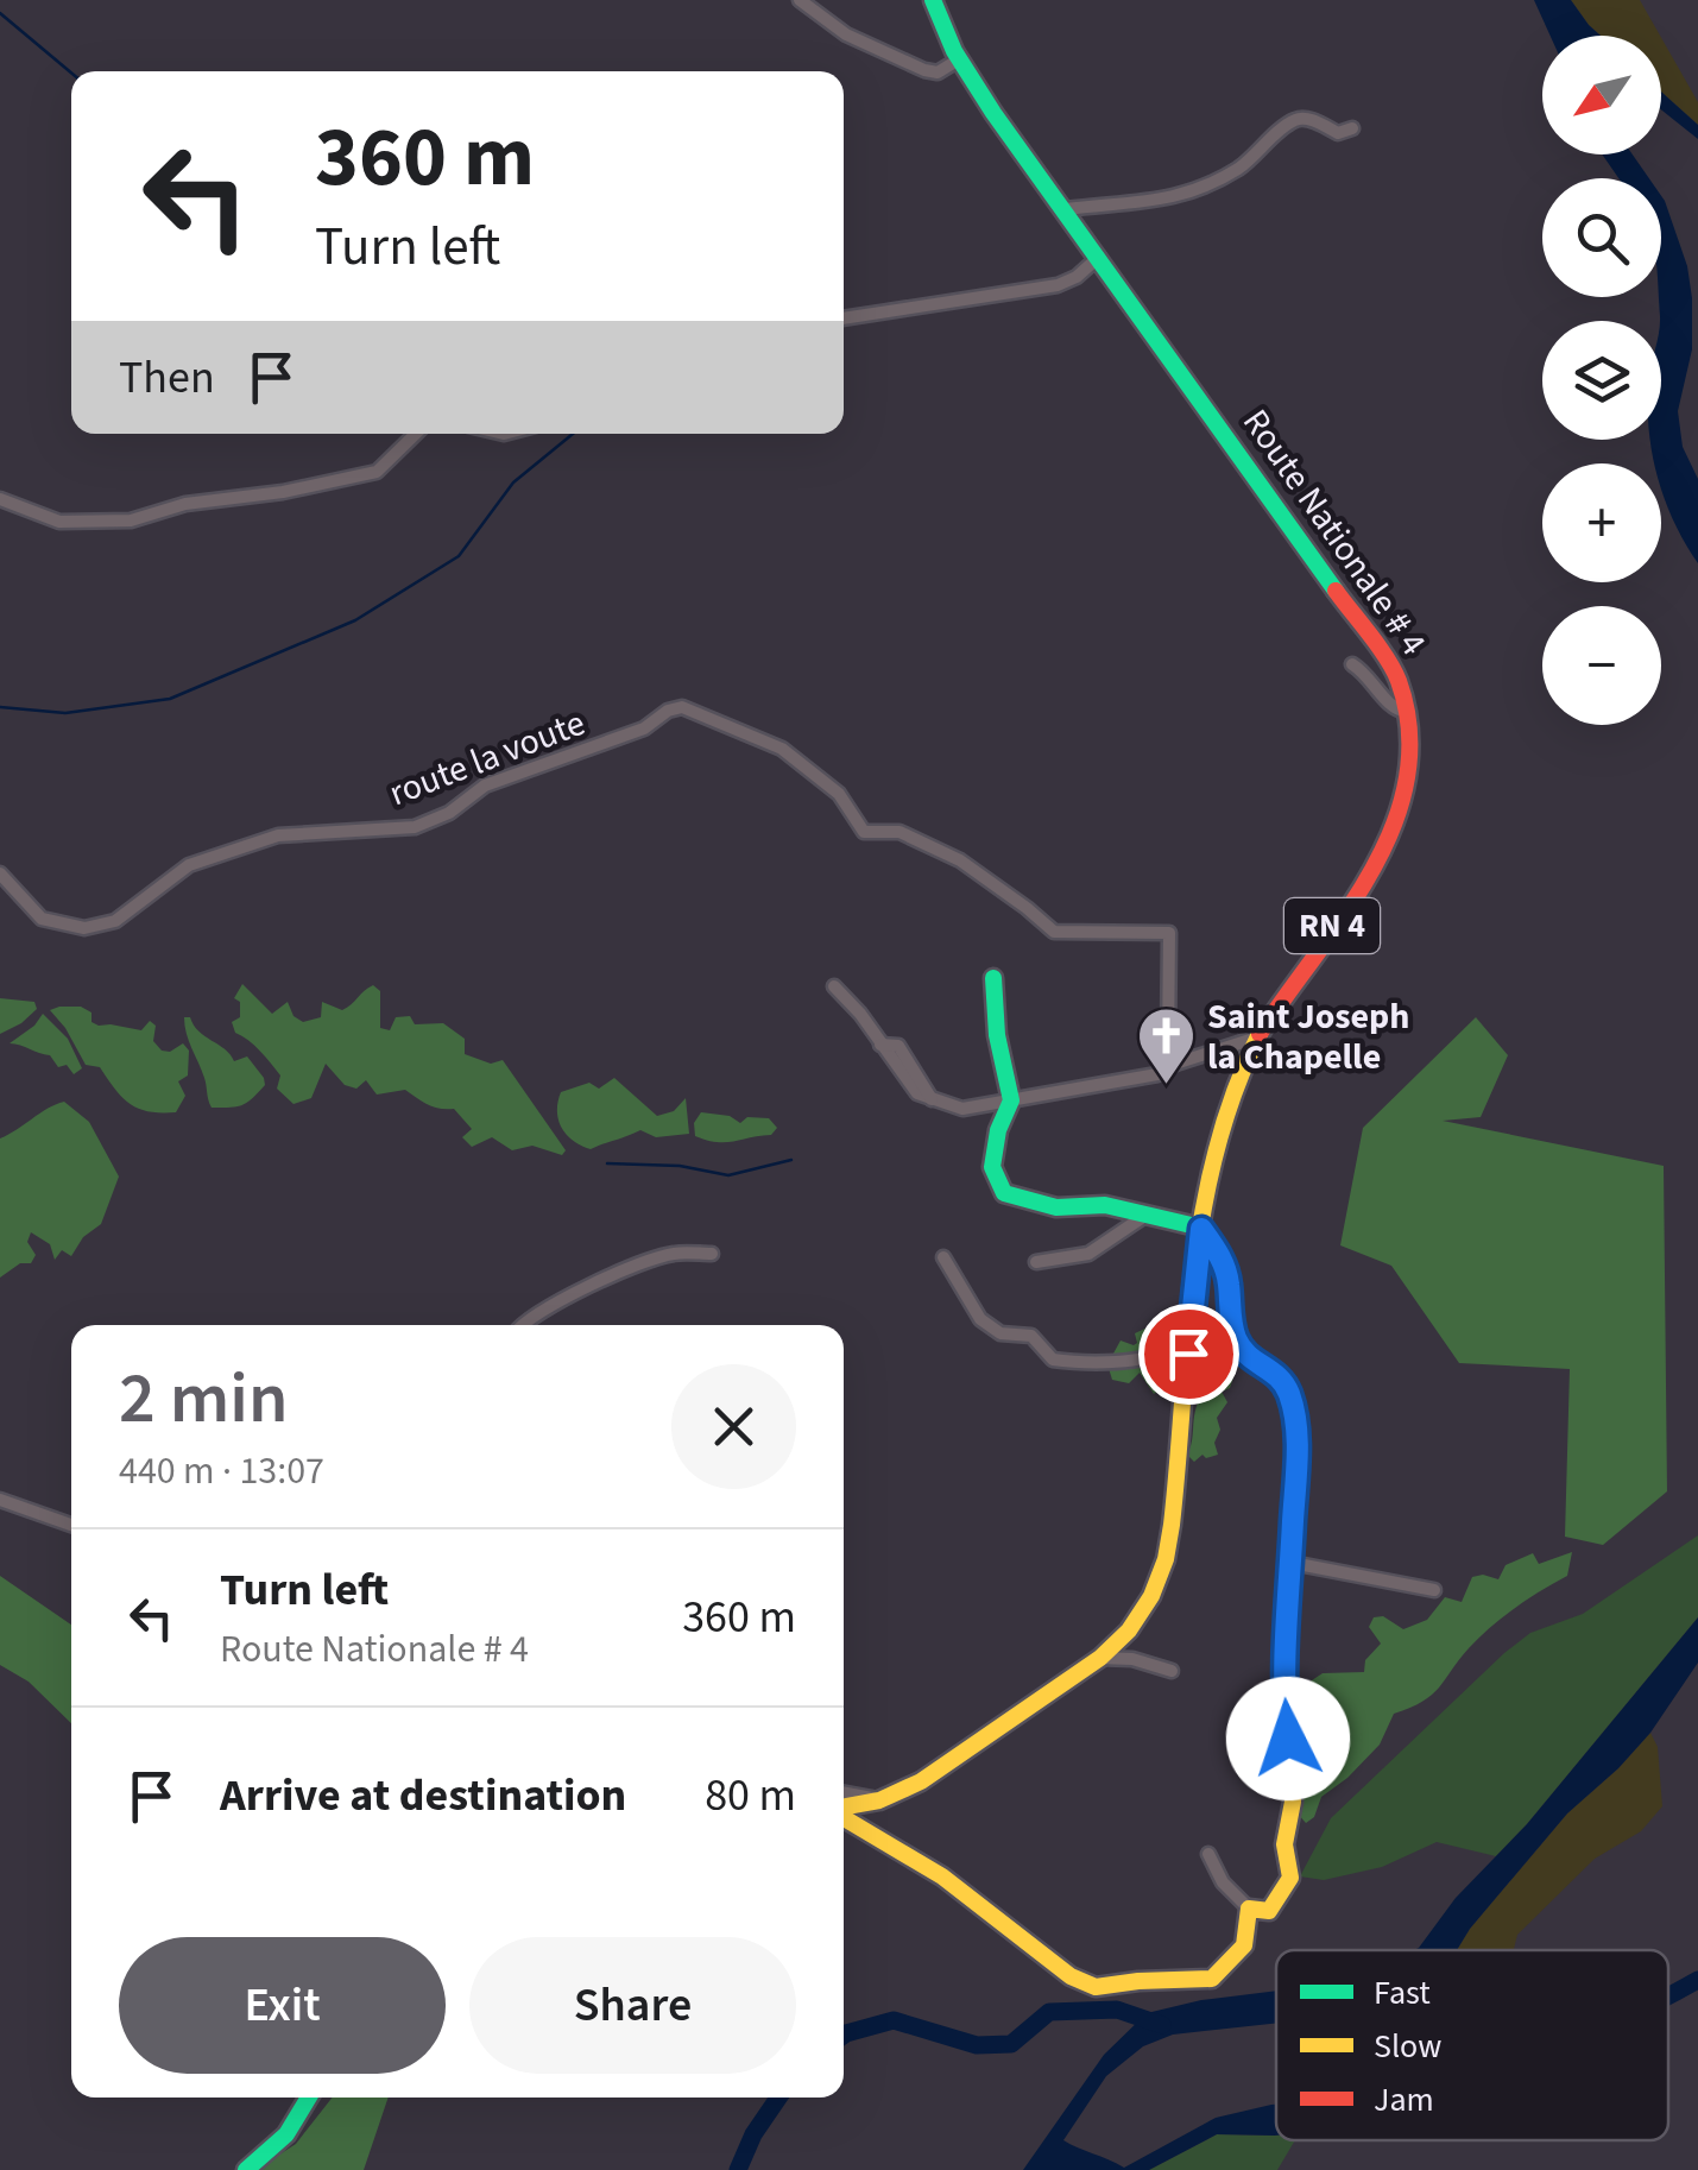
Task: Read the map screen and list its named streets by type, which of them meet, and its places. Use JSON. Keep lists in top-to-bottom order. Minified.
{"streets":{"main road":["Route Nationale # 4","RN 4"],"street":["route la voute"]},"places":{"church":["Saint Joseph la Chapelle"]},"legend":["Fast","Slow","Jam"],"north":"bottom left","page":{"map_buttons":["+","−"],"turn":["360 m","Turn left"],"then":"Then","heading":["2 min","440 m · 13:07"],"list":[{"name":"Turn left","note":"Route Nationale # 4","value":"360 m"},{"name":"Arrive at destination","value":"80 m"}],"buttons":["Exit","Share"]}}
